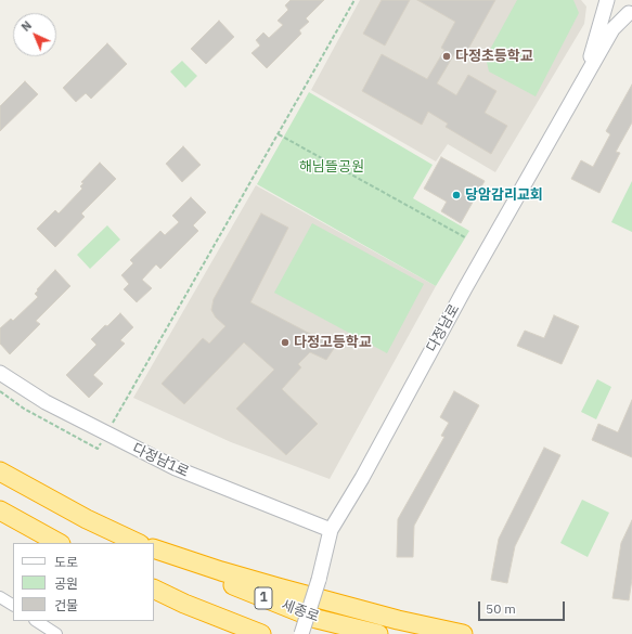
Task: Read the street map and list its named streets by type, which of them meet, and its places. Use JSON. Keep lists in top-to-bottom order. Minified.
{"streets":{"highway":["1","세종로"],"street":["다정남로","다정남1로"]},"crossings":[["다정남로","다정남1로"]],"parks":["해님뜰공원"],"places":["다정초등학교","당암감리교회","다정고등학교"],"legend":["도로","공원","건물"],"scale_bar":"50 m","north":"top left"}
